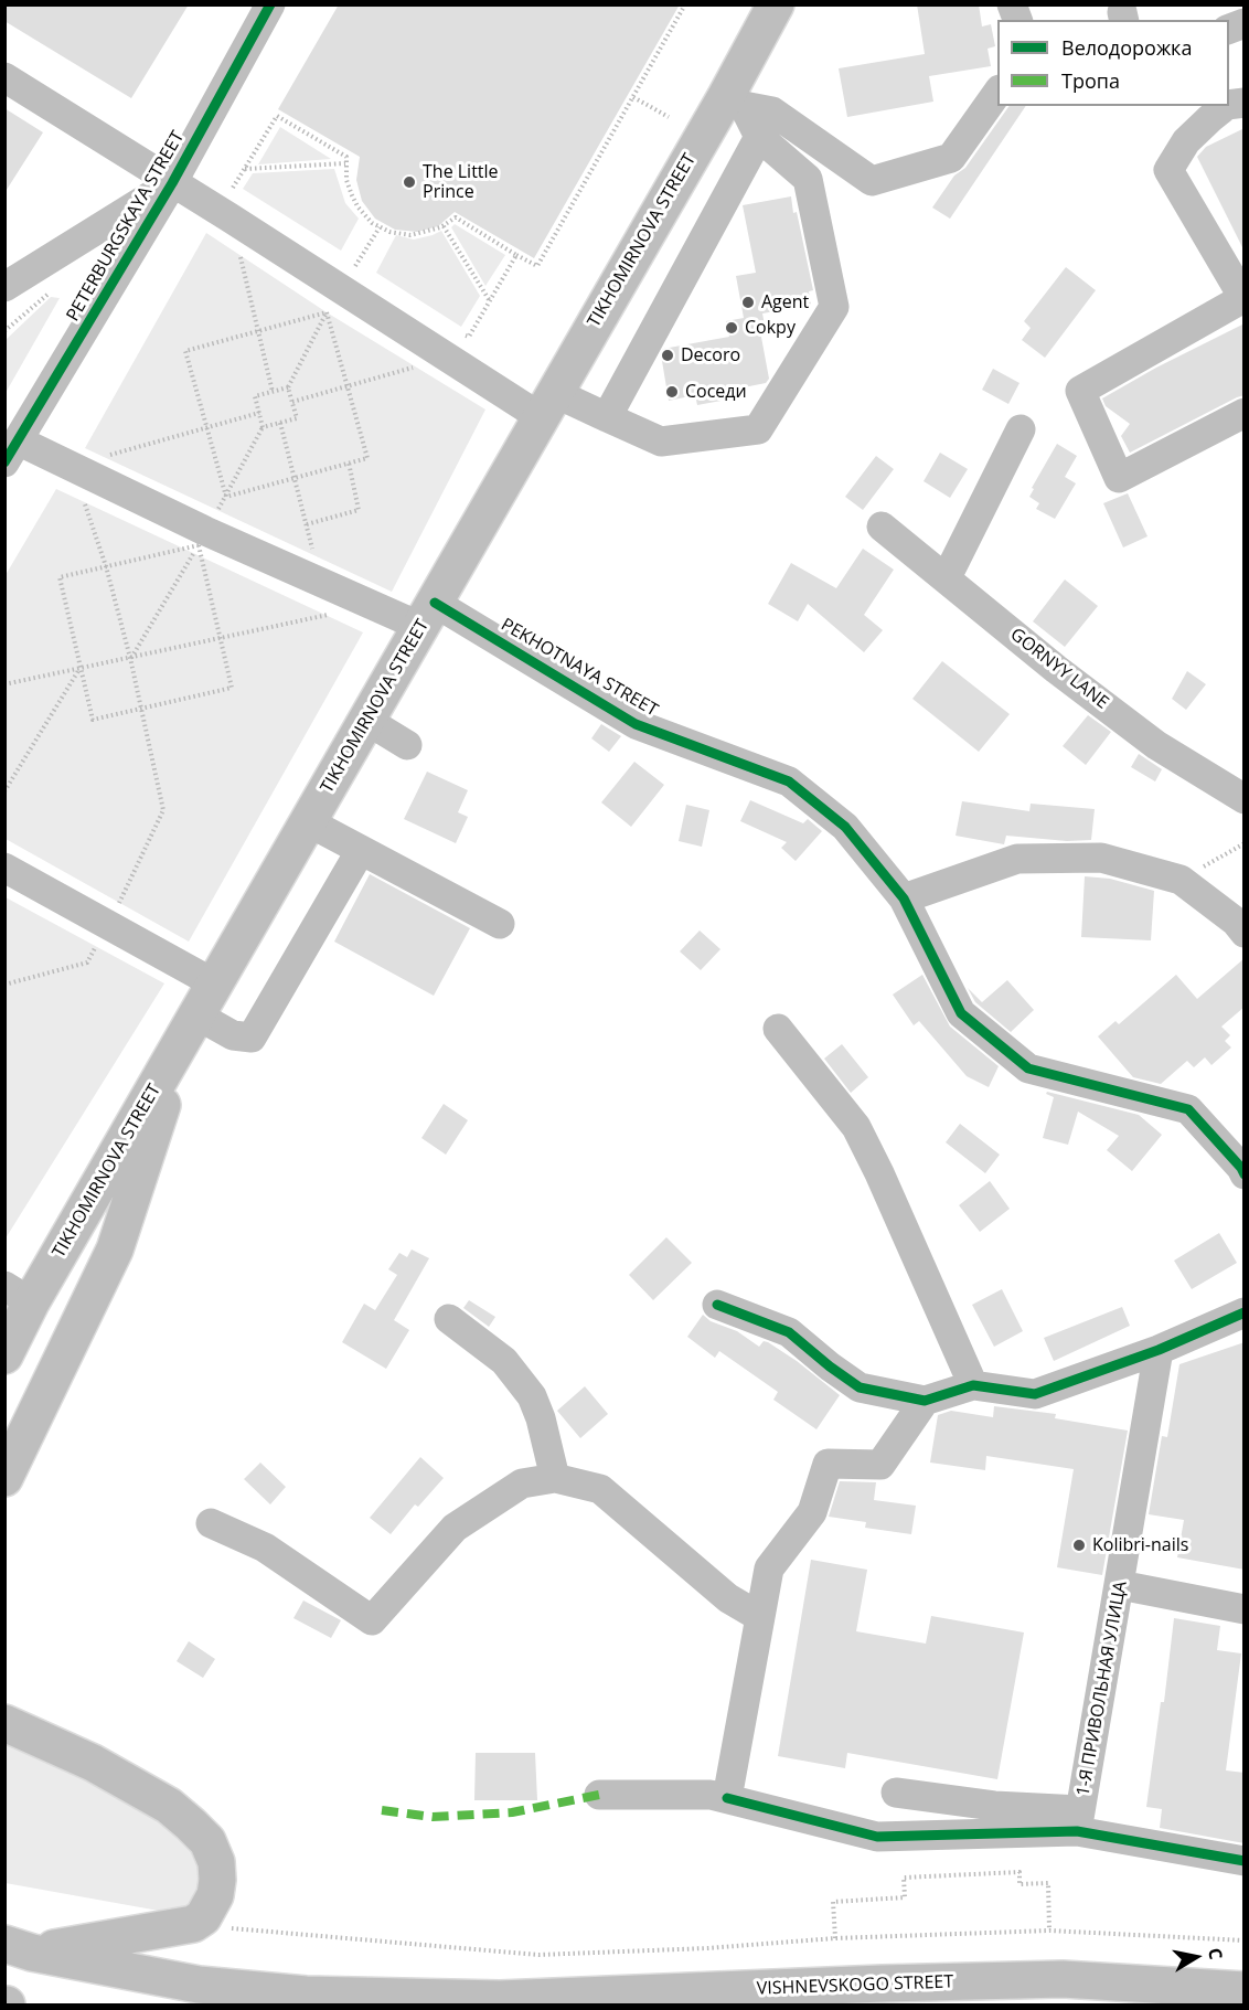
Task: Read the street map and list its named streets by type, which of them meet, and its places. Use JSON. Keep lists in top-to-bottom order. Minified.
{"streets":{"main road":["TIKHOMIRNOVA STREET","VISHNEVSKOGO STREET"],"street":["PETERBURGSKAYA STREET","PEKHOTNAYA STREET","GORNYY LANE","1-Я ПРИВОЛЬНАЯ УЛИЦА"]},"crossings":[["PETERBURGSKAYA STREET","PEKHOTNAYA STREET"],["TIKHOMIRNOVA STREET","PEKHOTNAYA STREET"]],"places":["The Little Prince","Agent","Cokpy","Decoro","Соседи","Kolibri-nails"],"legend":["Велодорожка","Тропа"],"north":"right"}
